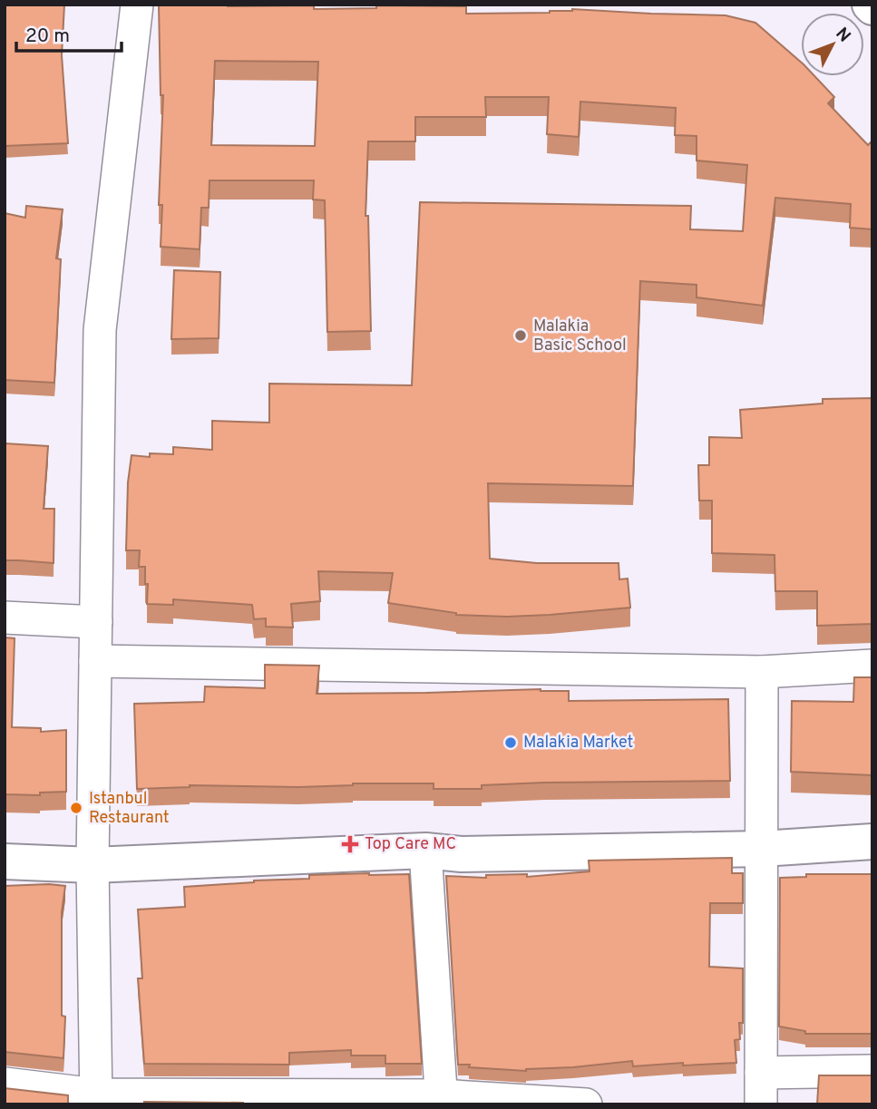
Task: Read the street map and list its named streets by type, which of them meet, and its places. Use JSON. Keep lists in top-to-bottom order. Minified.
{"places":{"other":["Malakia Basic School","Malakia Market","Istanbul Restaurant"],"health":["Top Care MC"]},"scale_bar":"20 m","north":"top right"}
